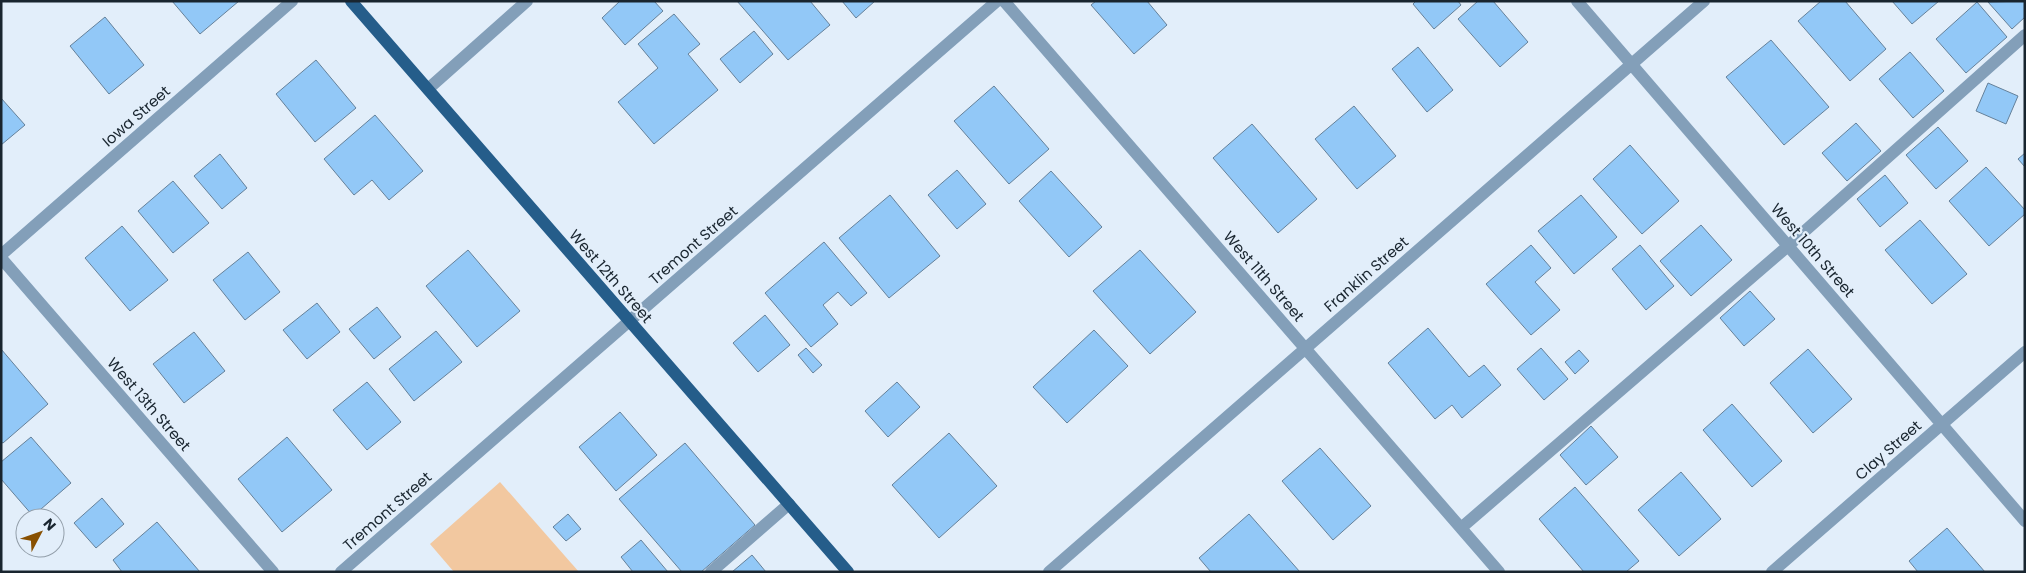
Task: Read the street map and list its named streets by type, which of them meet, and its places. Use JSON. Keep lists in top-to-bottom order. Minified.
{"streets":{"main road":["West 12th Street"],"street":["Iowa Street","Tremont Street","West 10th Street","Franklin Street","West 11th Street","West 13th Street","Clay Street"]},"crossings":[["Iowa Street","West 13th Street"],["Tremont Street","West 12th Street"],["West 10th Street","Franklin Street"],["West 10th Street","Clay Street"],["Franklin Street","West 11th Street"]],"north":"top right"}
